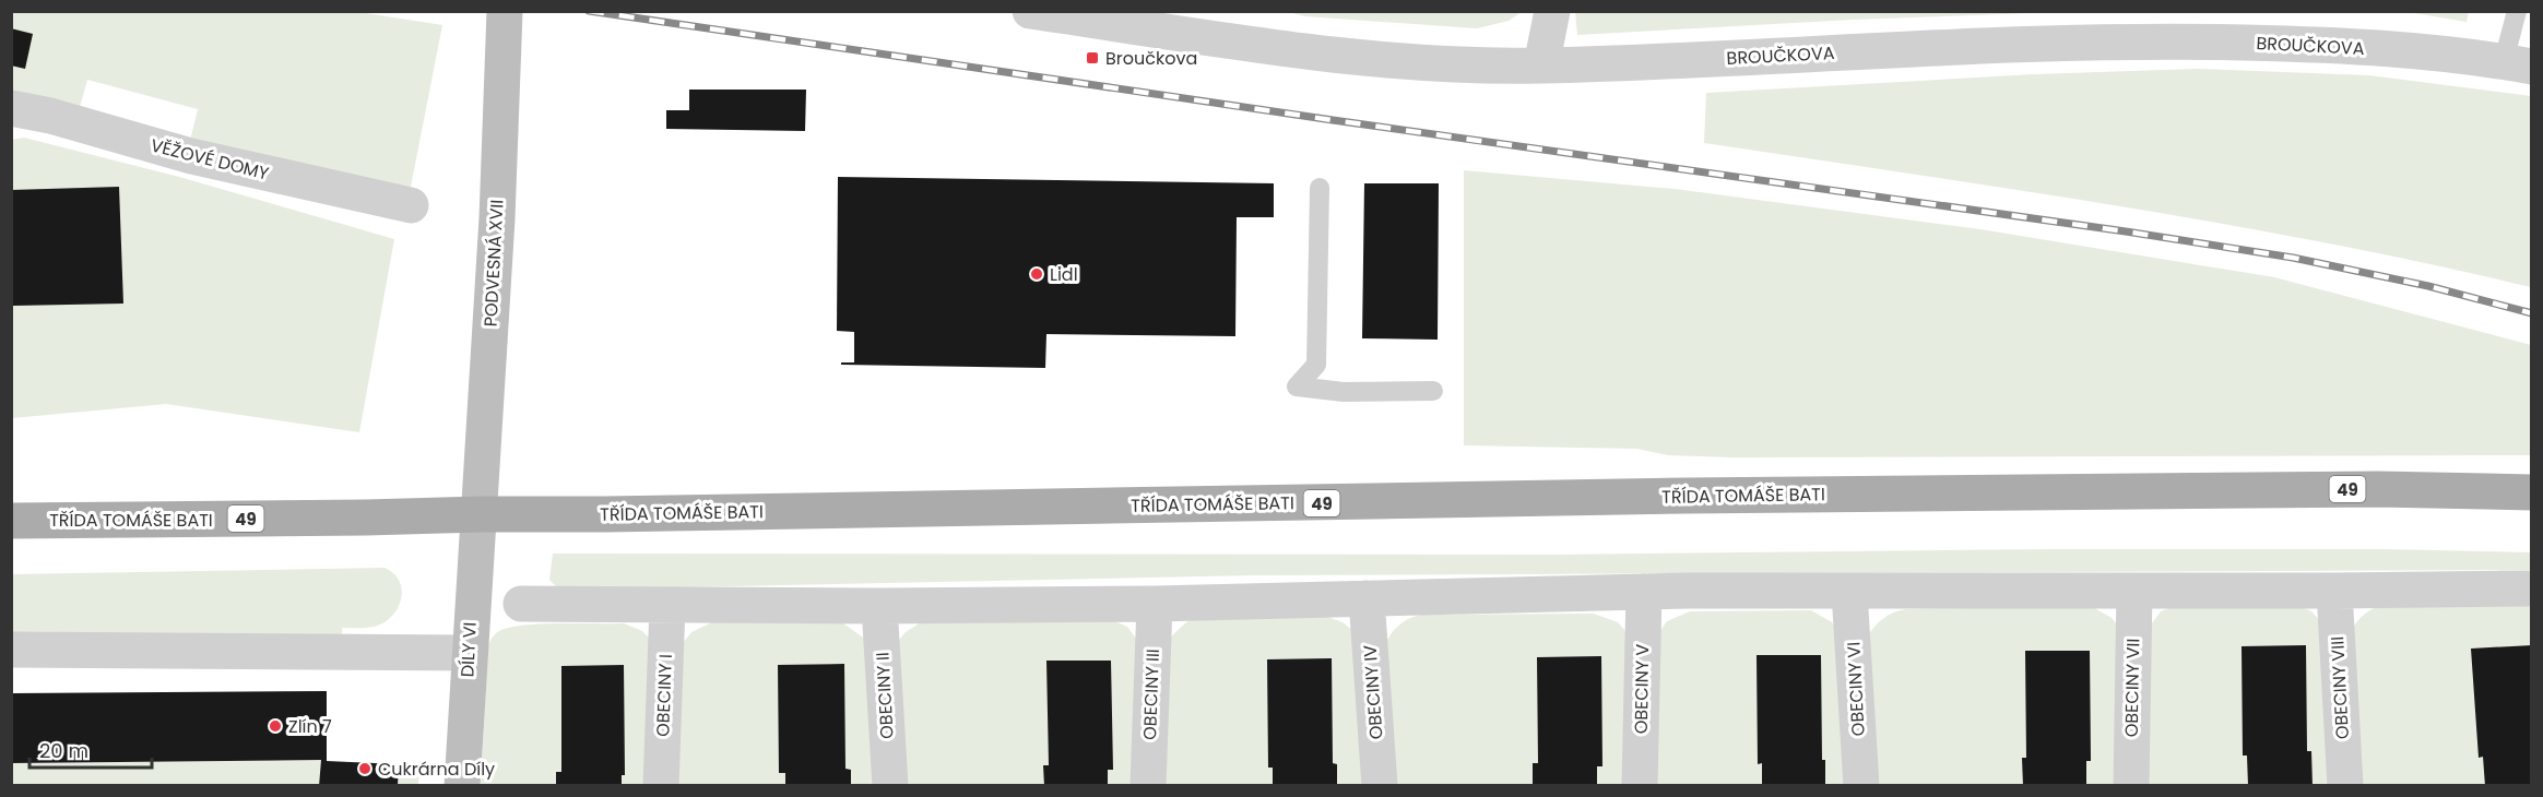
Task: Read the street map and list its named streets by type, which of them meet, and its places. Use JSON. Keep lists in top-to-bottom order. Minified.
{"streets":{"main road":["49","TŘÍDA TOMÁŠE BATI"],"street":["BROUČKOVA","VĚŽOVÉ DOMY","PODVESNÁ XVII","DÍLY VI","OBECINY VII","OBECINY VIII","OBECINY V","OBECINY VI","OBECINY IV","OBECINY III","OBECINY I","OBECINY II"]},"crossings":[["PODVESNÁ XVII","TŘÍDA TOMÁŠE BATI"],["PODVESNÁ XVII","DÍLY VI"],["TŘÍDA TOMÁŠE BATI","DÍLY VI"]],"places":{"transit":["Broučkova"],"other":["Lidl","Zlín 7","Cukrárna Díly"]},"scale_bar":"20 m"}
